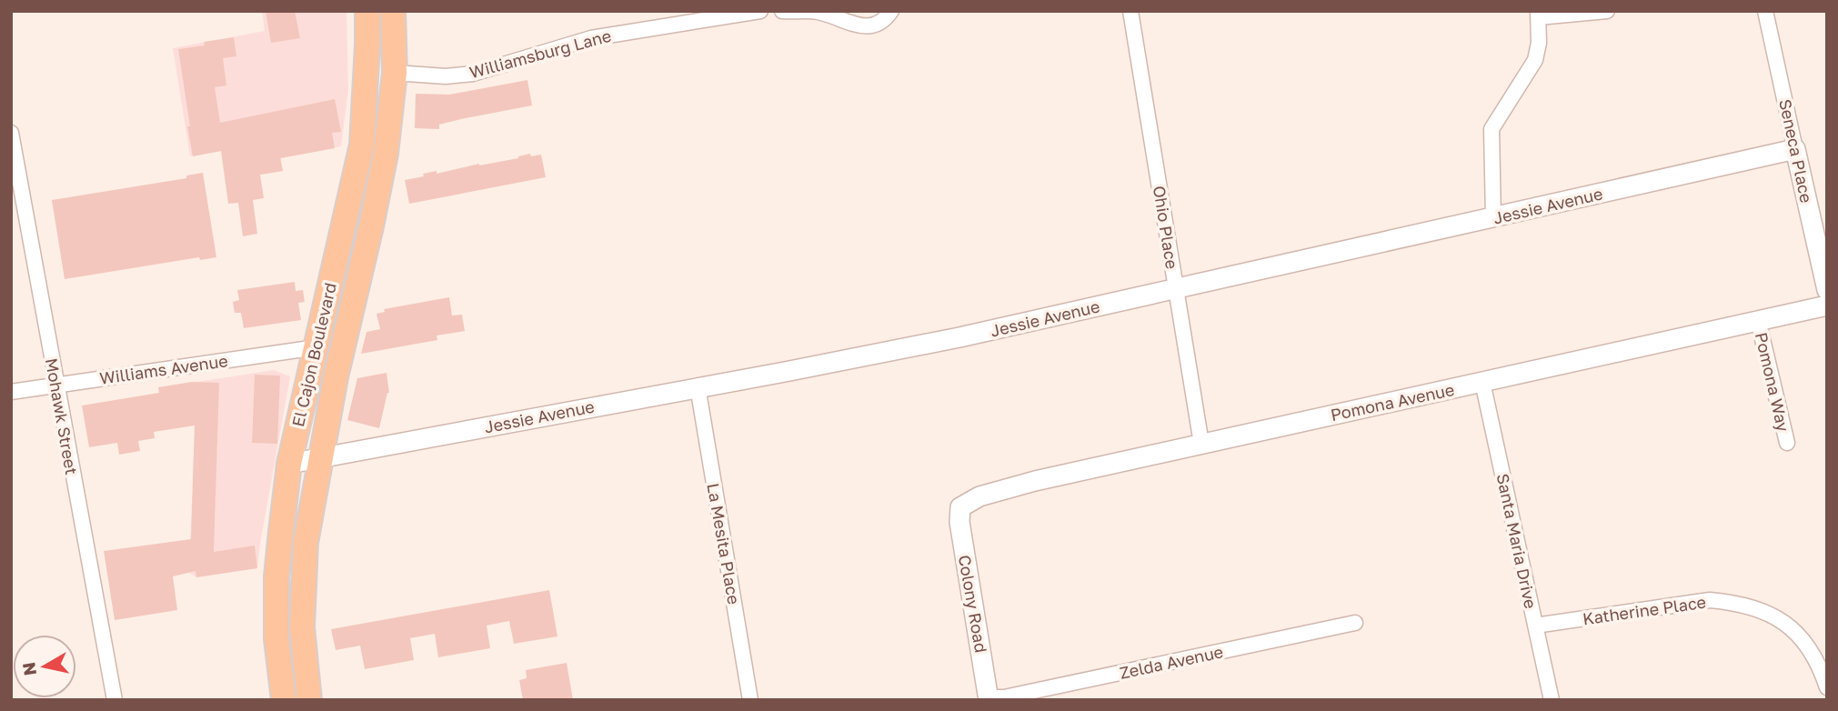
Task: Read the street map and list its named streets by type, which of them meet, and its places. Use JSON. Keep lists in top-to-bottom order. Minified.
{"streets":{"main road":["El Cajon Boulevard"],"street":["Williamsburg Lane","Seneca Place","Jessie Avenue","Ohio Place","Williams Avenue","Pomona Way","Pomona Avenue","Mohawk Street","Santa Maria Drive","La Mesita Place","Colony Road","Katherine Place","Zelda Avenue"]},"crossings":[["Williamsburg Lane","El Cajon Boulevard"],["Seneca Place","Jessie Avenue"],["Jessie Avenue","Ohio Place"],["Jessie Avenue","El Cajon Boulevard"],["Jessie Avenue","La Mesita Place"],["Ohio Place","Pomona Avenue"],["El Cajon Boulevard","Williams Avenue"],["Williams Avenue","Mohawk Street"],["Pomona Way","Pomona Avenue"],["Pomona Avenue","Santa Maria Drive"],["Pomona Avenue","Colony Road"],["Santa Maria Drive","Katherine Place"],["Colony Road","Zelda Avenue"]],"north":"left"}
